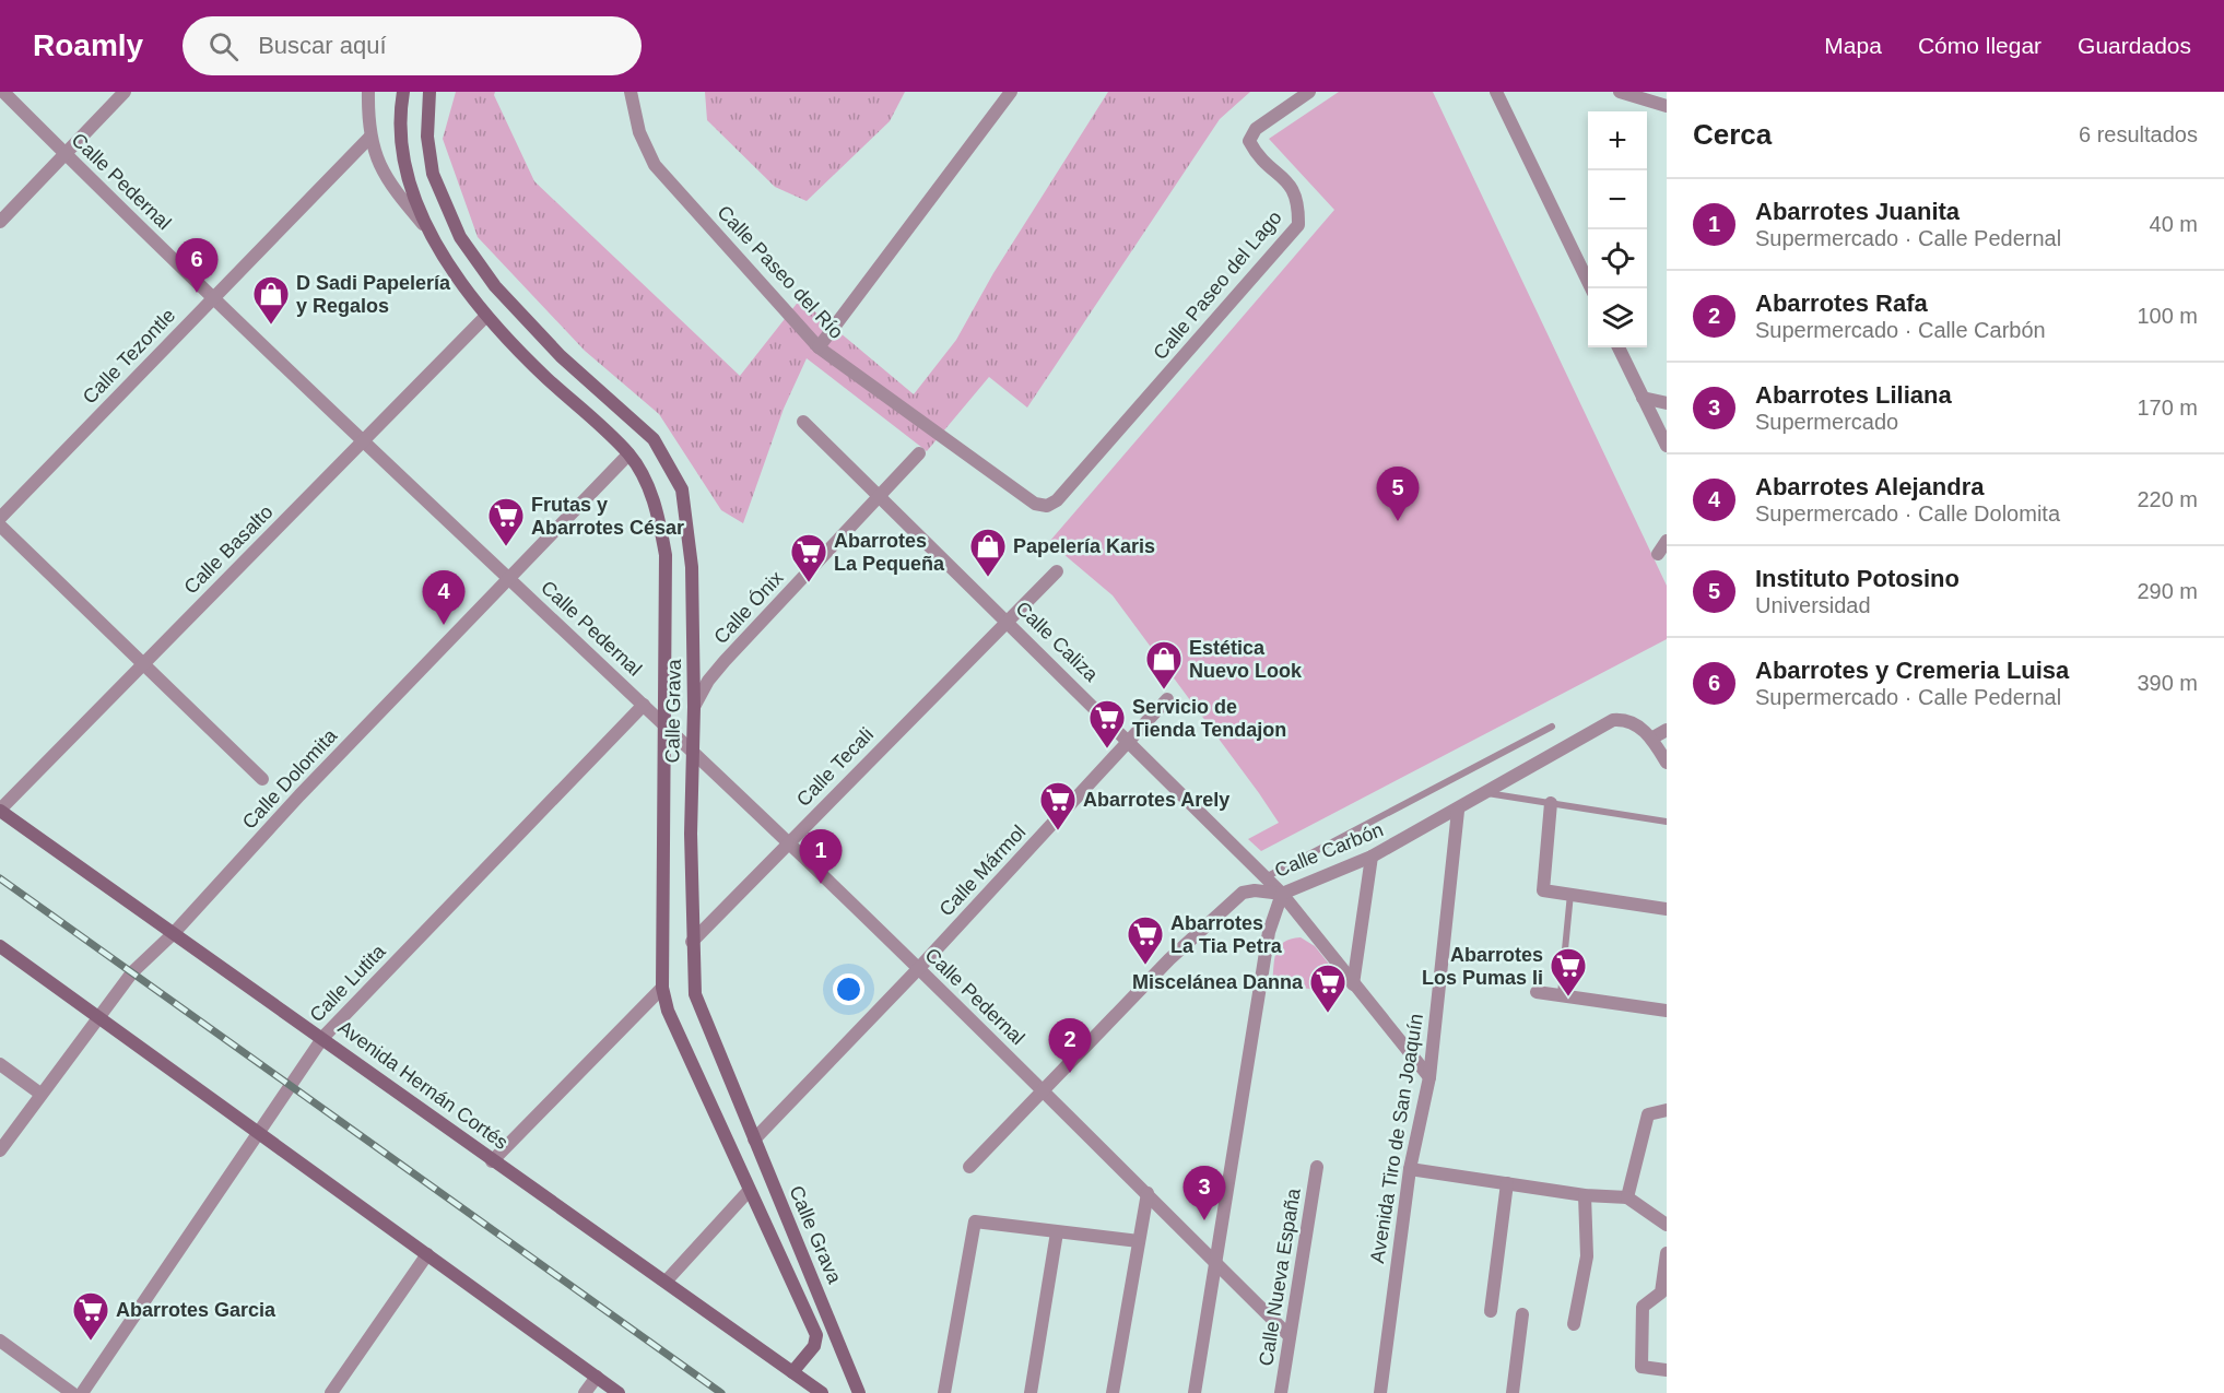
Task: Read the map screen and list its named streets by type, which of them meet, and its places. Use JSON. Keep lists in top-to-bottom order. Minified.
{"streets":{"main road":["Calle Grava","Avenida Hernán Cortés"],"street":["Calle Pedernal","Calle Paseo del Río","Calle Paseo del Lago","Calle Tezontle","Calle Basalto","Calle Ónix","Calle Caliza","Calle Tecali","Calle Dolomita","Calle Carbón","Calle Mármol","Calle Lutita","Avenida Tiro de San Joaquín","Calle Nueva España"]},"crossings":[["Calle Pedernal","Calle Tezontle"],["Calle Pedernal","Calle Basalto"],["Calle Pedernal","Calle Grava"],["Calle Pedernal","Calle Tecali"],["Calle Pedernal","Calle Dolomita"],["Calle Pedernal","Calle Carbón"],["Calle Pedernal","Calle Mármol"],["Calle Pedernal","Calle Lutita"],["Calle Pedernal","Calle Nueva España"],["Calle Paseo del Río","Calle Paseo del Lago"],["Calle Basalto","Calle Grava"],["Calle Basalto","Avenida Hernán Cortés"],["Calle Ónix","Calle Caliza"],["Calle Ónix","Calle Grava"],["Calle Caliza","Calle Tecali"],["Calle Caliza","Calle Carbón"],["Calle Caliza","Calle Mármol"],["Calle Caliza","Avenida Tiro de San Joaquín"],["Calle Grava","Calle Tecali"],["Calle Grava","Calle Dolomita"],["Calle Grava","Calle Mármol"],["Calle Grava","Avenida Hernán Cortés"],["Calle Dolomita","Avenida Hernán Cortés"],["Calle Carbón","Avenida Tiro de San Joaquín"],["Calle Lutita","Avenida Hernán Cortés"]],"places":{"shop":["D Sadi Papelería y Regalos","Papelería Karis","Estética Nuevo Look"],"supermarket":["Frutas y Abarrotes César","Abarrotes La Pequeña","Servicio de Tienda Tendajon","Abarrotes Arely","Abarrotes La Tia Petra","Abarrotes Los Pumas Ii","Miscelánea Danna","Abarrotes Garcia"]},"page":{"header":"Roamly","search":"Buscar aquí","nav":["Mapa","Cómo llegar","Guardados"],"heading":["Cerca","6 resultados"],"map_buttons":["+","−"],"list":[{"mark":"1","name":"Abarrotes Juanita","note":"Supermercado · Calle Pedernal","value":"40 m"},{"mark":"2","name":"Abarrotes Rafa","note":"Supermercado · Calle Carbón","value":"100 m"},{"mark":"3","name":"Abarrotes Liliana","note":"Supermercado","value":"170 m"},{"mark":"4","name":"Abarrotes Alejandra","note":"Supermercado · Calle Dolomita","value":"220 m"},{"mark":"5","name":"Instituto Potosino","note":"Universidad","value":"290 m"},{"mark":"6","name":"Abarrotes y Cremeria Luisa","note":"Supermercado · Calle Pedernal","value":"390 m"}],"pins":["6","5","4","1","2","3"]}}
